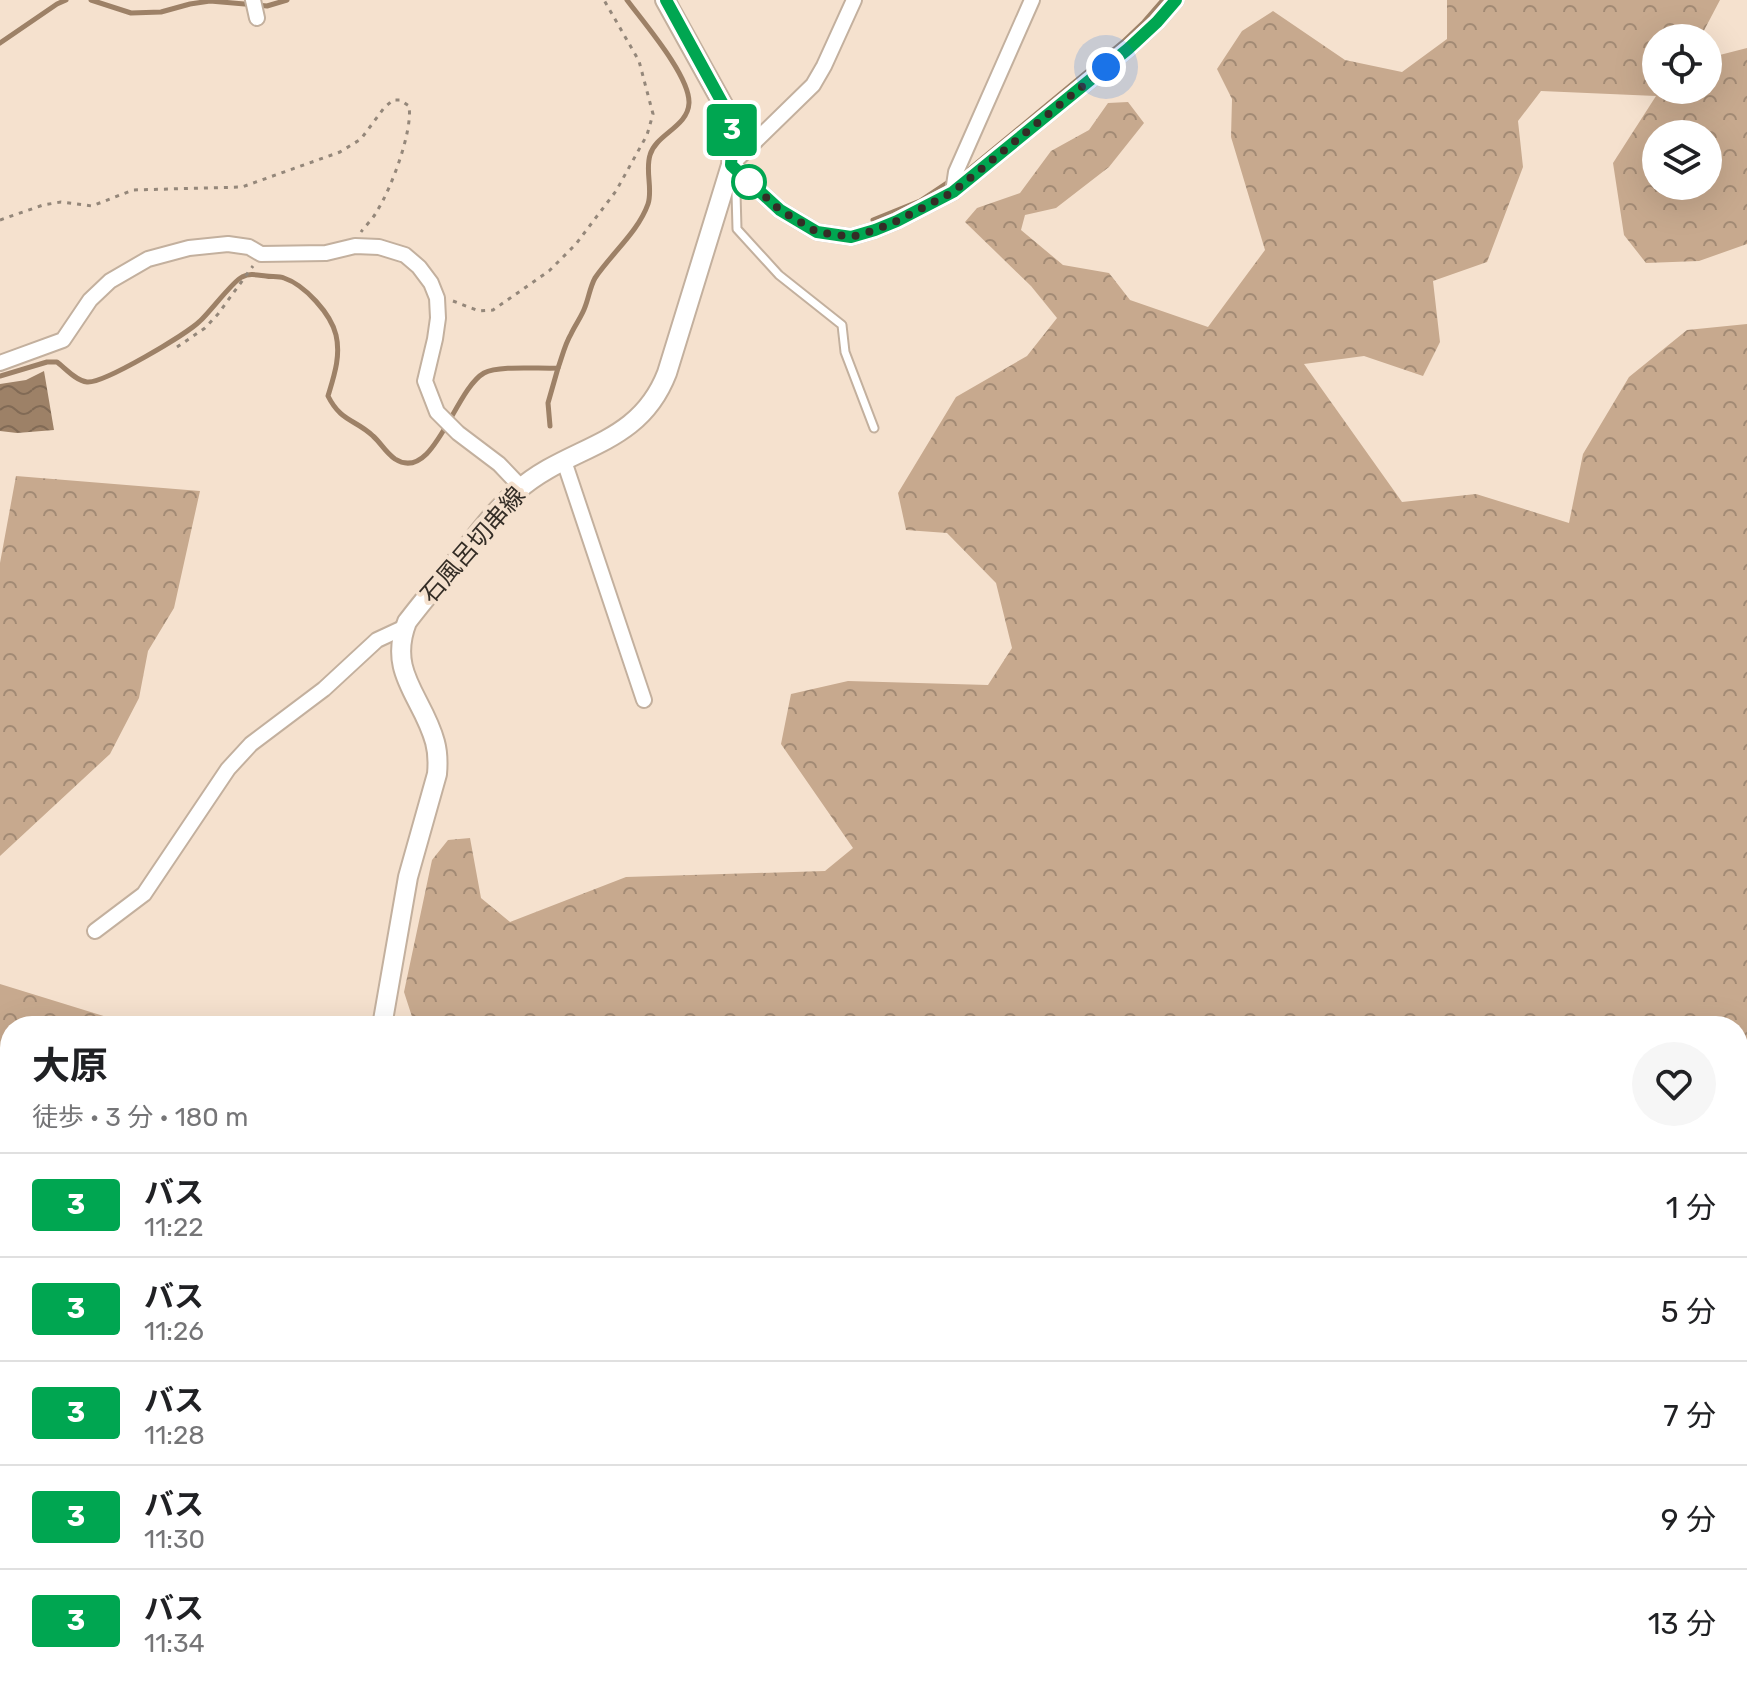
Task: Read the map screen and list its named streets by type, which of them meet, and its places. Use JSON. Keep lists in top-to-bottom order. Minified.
{"streets":{"main road":["石風呂切串線"]},"lines":["bus line 3"],"page":{"on_map":"3","heading":["大原","徒歩 · 3 分 · 180 m"],"list":[{"mark":"3","name":"バス","note":"11:22","value":"1 分"},{"mark":"3","name":"バス","note":"11:26","value":"5 分"},{"mark":"3","name":"バス","note":"11:28","value":"7 分"},{"mark":"3","name":"バス","note":"11:30","value":"9 分"},{"mark":"3","name":"バス","note":"11:34","value":"13 分"}]}}
